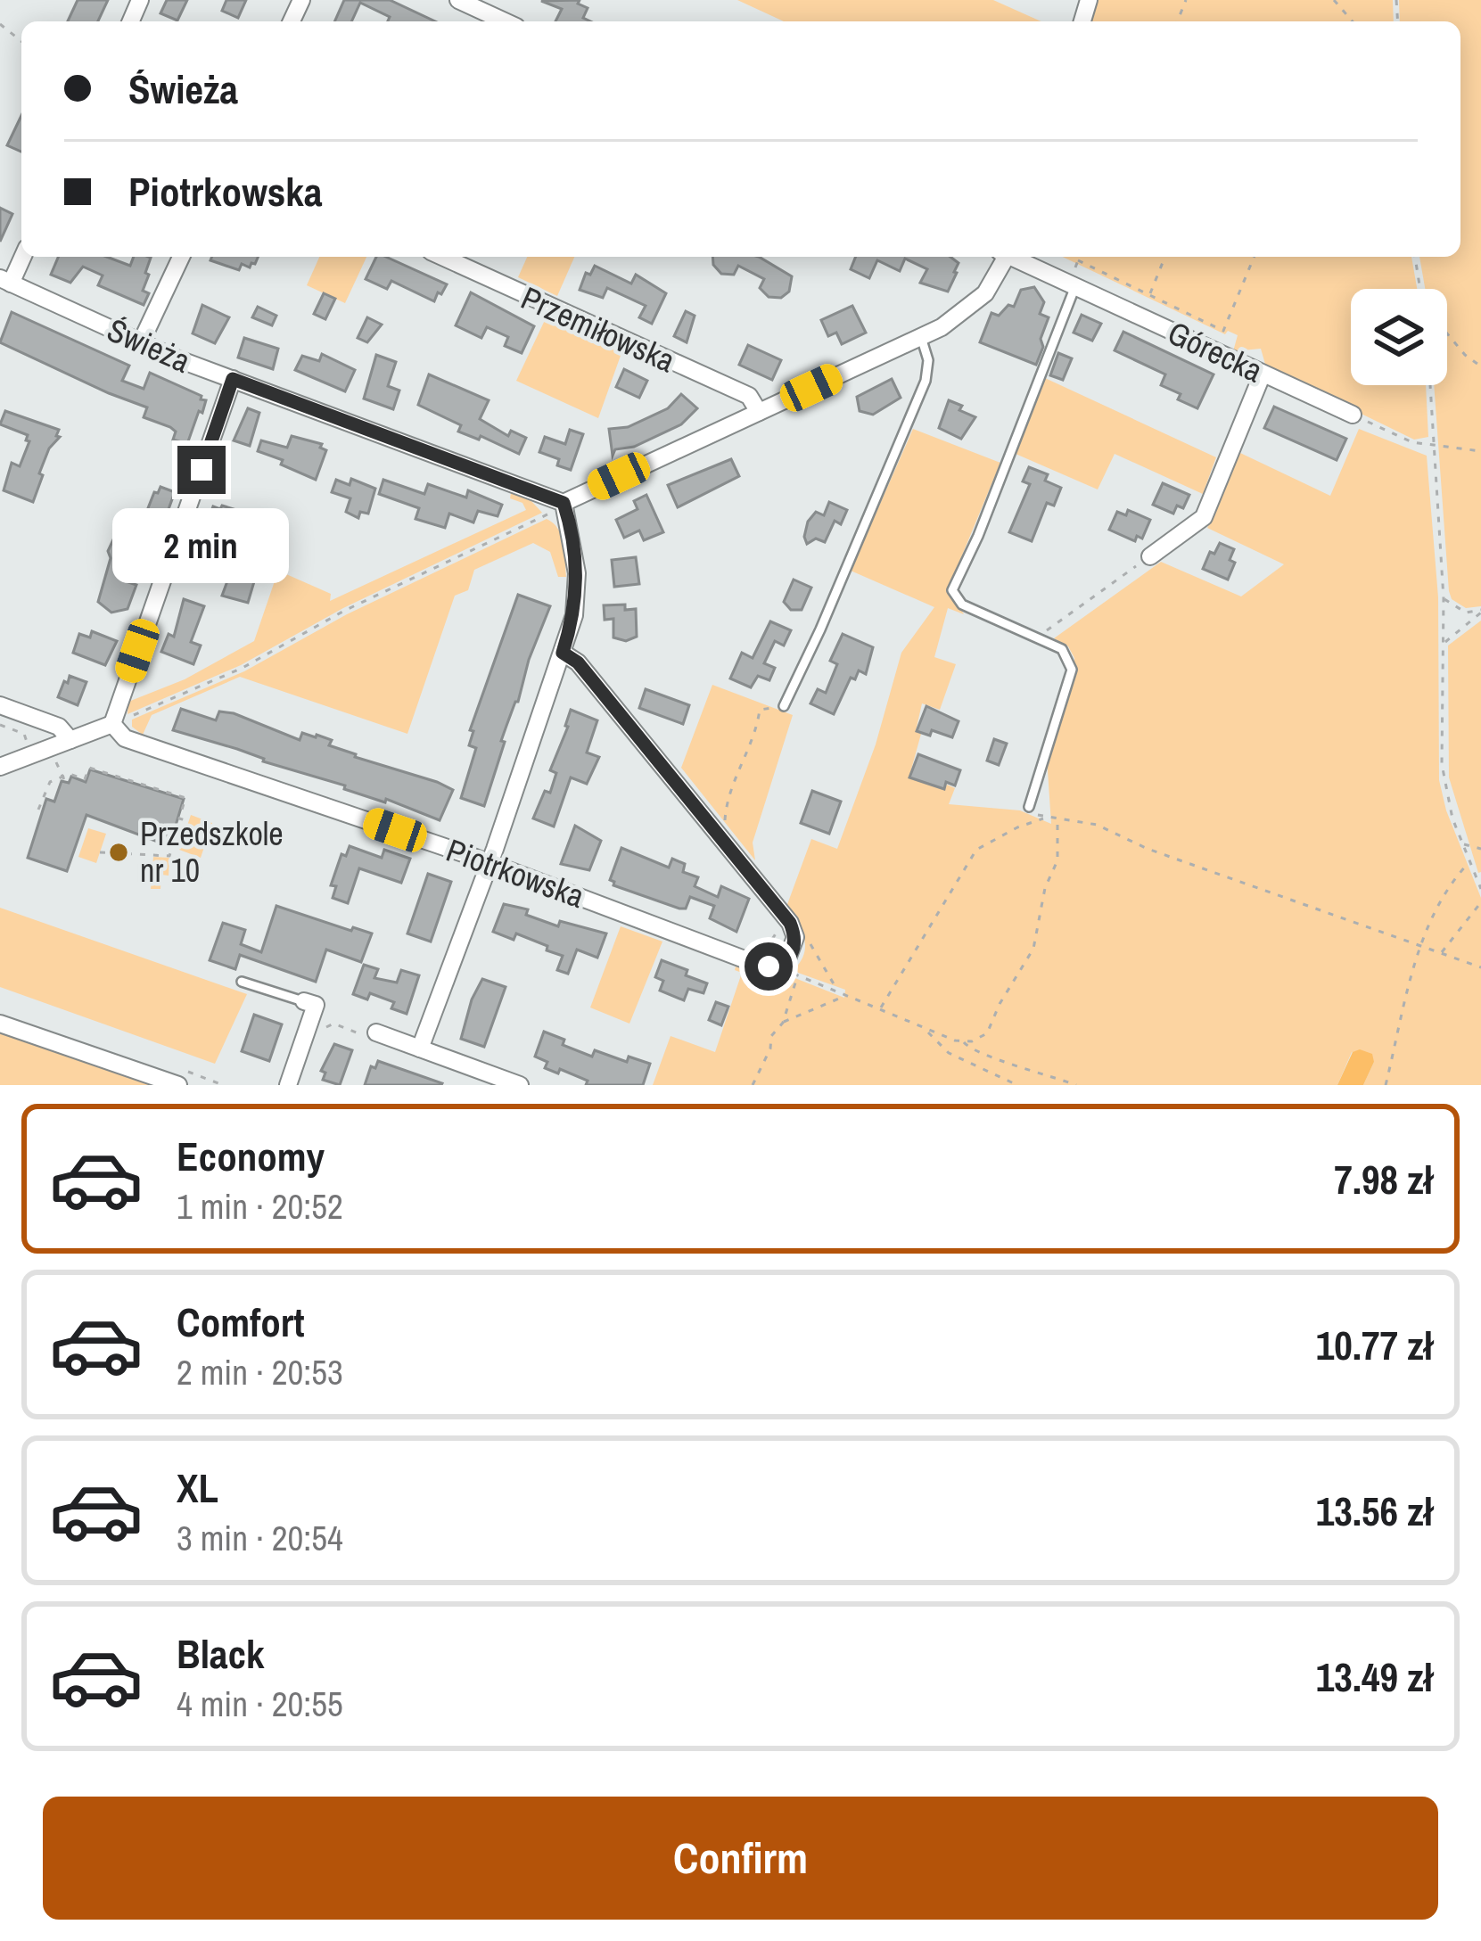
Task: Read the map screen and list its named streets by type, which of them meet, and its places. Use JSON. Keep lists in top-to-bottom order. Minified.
{"streets":{"street":["Przemiłowska","Świeża","Górecka","Piotrkowska"]},"places":["Przedszkole nr 10"],"page":{"banner":["Świeża","Piotrkowska"],"bubble":"2 min","list":[{"name":"Economy","note":"1 min · 20:52","value":"7.98 zł"},{"name":"Comfort","note":"2 min · 20:53","value":"10.77 zł"},{"name":"XL","note":"3 min · 20:54","value":"13.56 zł"},{"name":"Black","note":"4 min · 20:55","value":"13.49 zł"}],"buttons":"Confirm"}}
